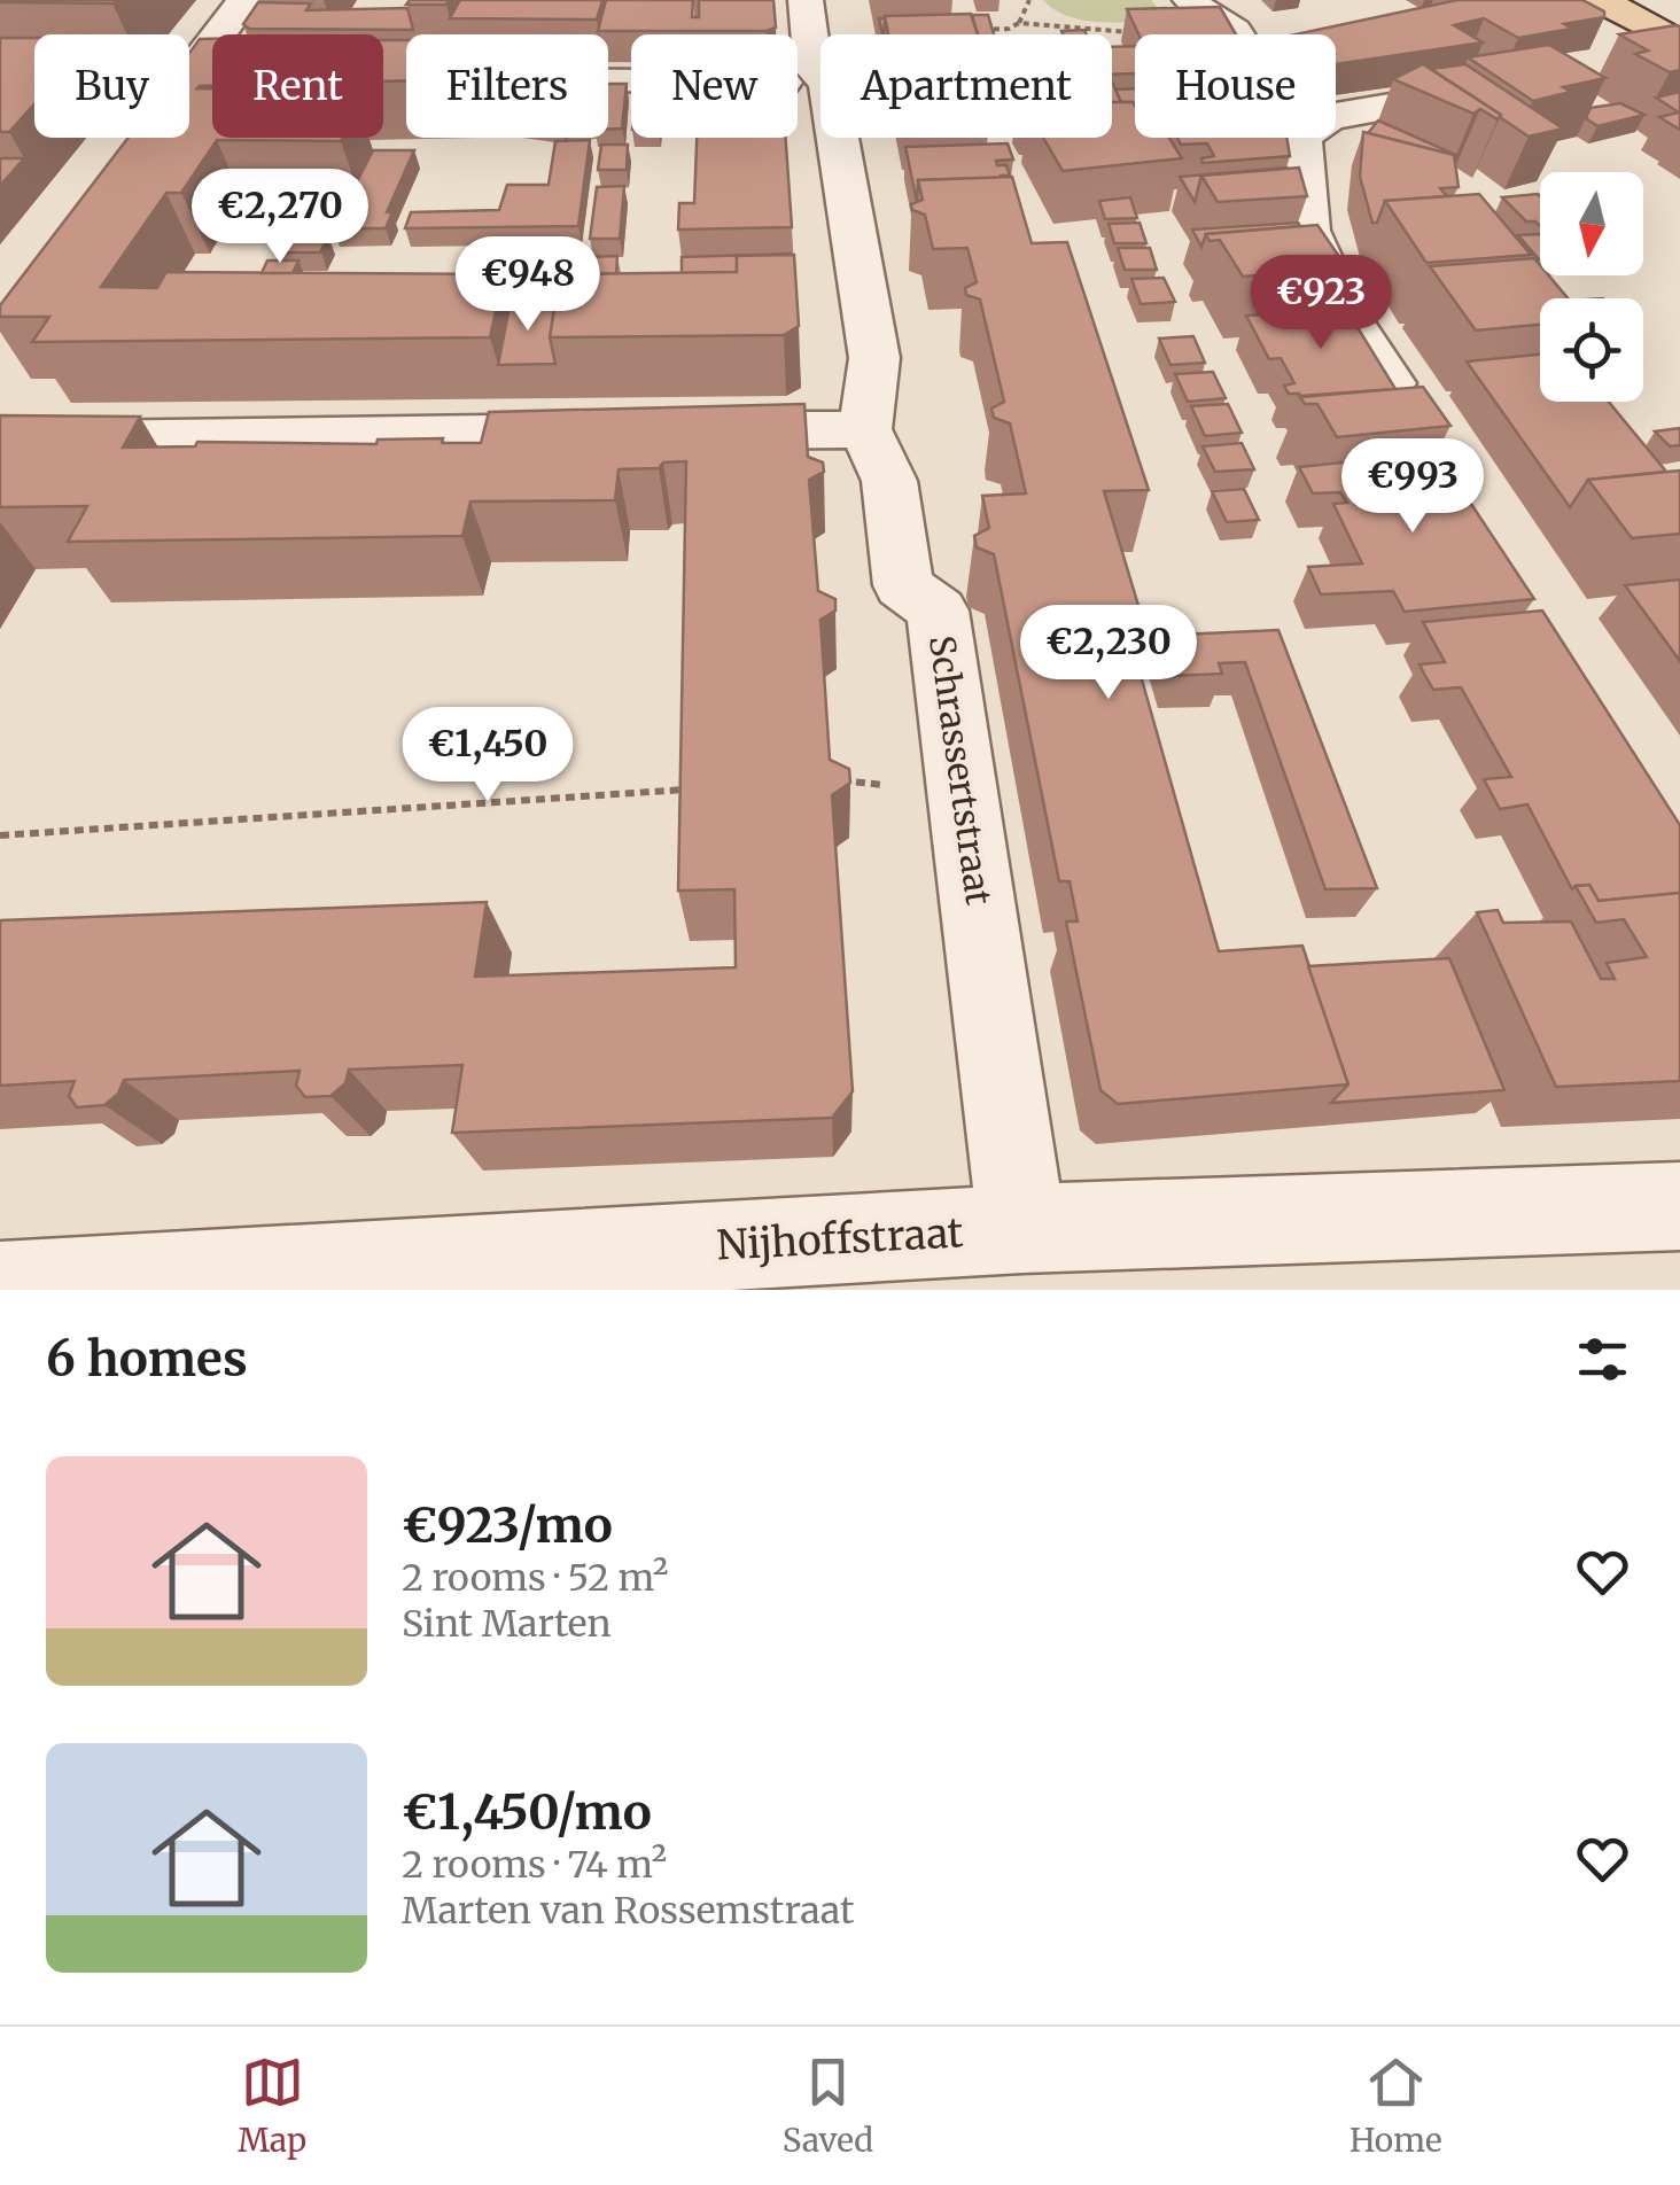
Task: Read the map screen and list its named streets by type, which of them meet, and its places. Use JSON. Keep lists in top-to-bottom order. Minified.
{"streets":{"street":["Schrassertstraat","Nijhoffstraat"]},"crossings":[["Schrassertstraat","Nijhoffstraat"]],"north":"bottom","page":{"chip":["Buy","Rent","Filters","New","Apartment","House"],"price":["€2,270","€948","€923","€993","€2,230","€1,450"],"heading":"6 homes","list":[{"name":"€923/mo","note":"2 rooms · 52 m² · Sint Marten"},{"name":"€1,450/mo","note":"2 rooms · 74 m² · Marten van Rossemstraat"}],"tabs":["Map","Saved","Home"]}}
